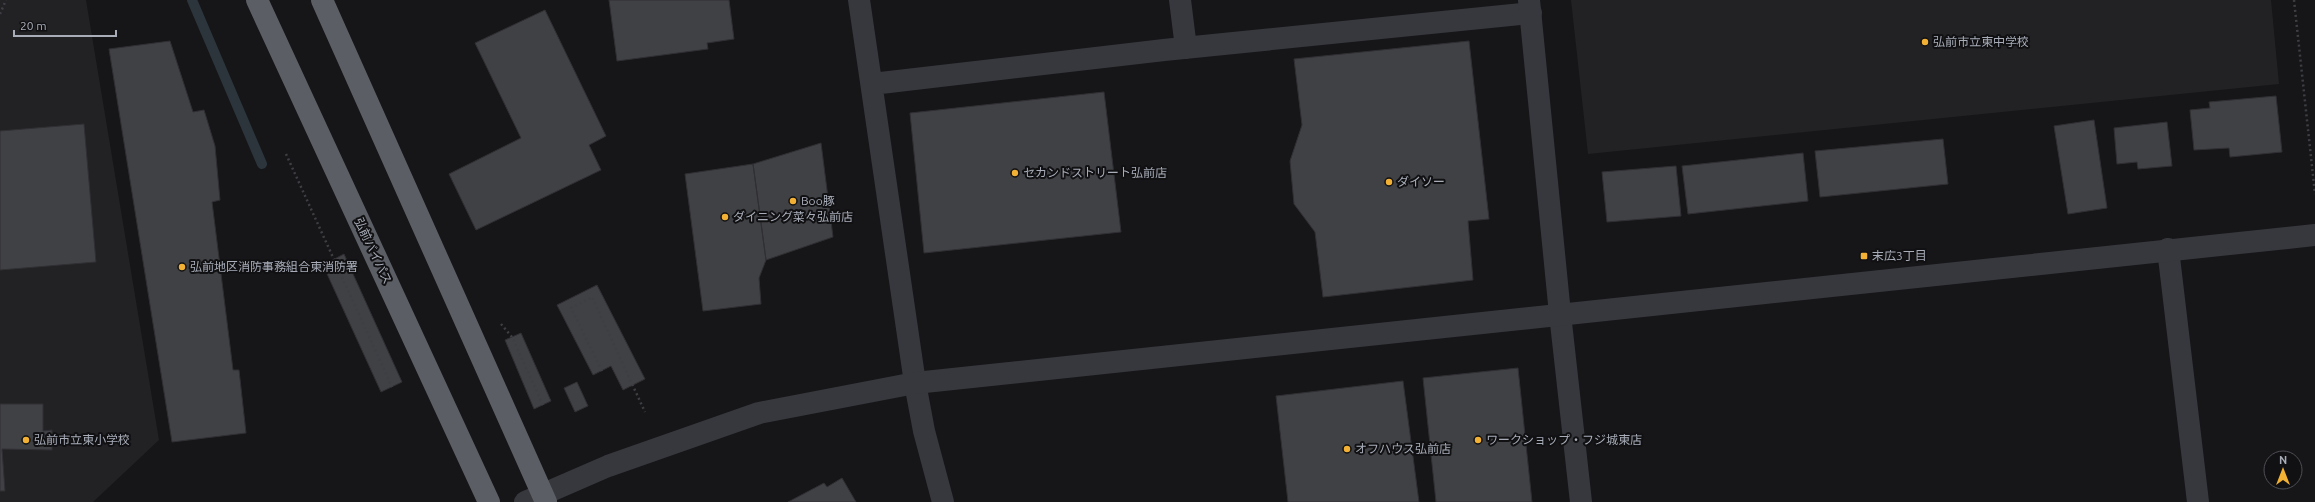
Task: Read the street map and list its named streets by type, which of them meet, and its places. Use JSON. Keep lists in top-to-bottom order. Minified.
{"streets":{"highway":["弘前バイパス"]},"places":{"other":["弘前市立東中学校","セカンドストリート弘前店","ダイソー","Boo豚","ダイニング菜々弘前店","弘前地区消防事務組合東消防署","弘前市立東小学校","ワークショップ・フジ城東店","オフハウス弘前店"],"transit":["末広3丁目"]},"scale_bar":"20 m","north":"top"}
